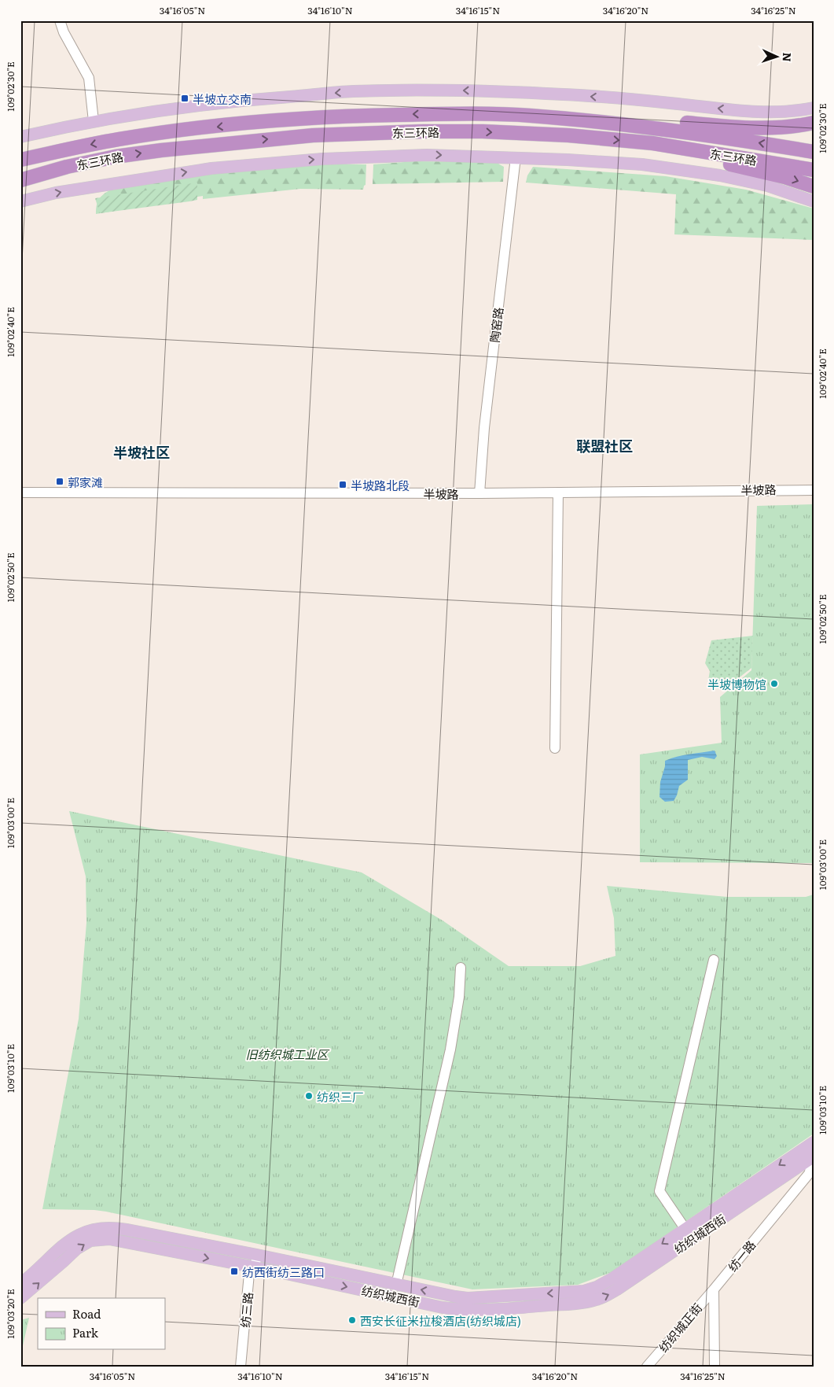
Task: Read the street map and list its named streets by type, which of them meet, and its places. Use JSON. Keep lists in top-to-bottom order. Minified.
{"streets":{"highway":["东三环路"],"main road":["纺织城西街"],"street":["陶窑路","半坡路","纺一路","纺三路","纺织城正街"]},"crossings":[["陶窑路","半坡路"],["纺织城西街","纺三路"],["纺一路","纺织城正街"]],"districts":["联盟社区","半坡社区"],"parks":["旧纺织城工业区"],"places":{"transit":["半坡立交南","郭家滩","半坡路北段","纺西街纺三路口"],"other":["半坡博物馆","纺织三厂","西安长征米拉梭酒店(纺织城店)"]},"legend":["Road","Park"],"north":"right","coordinates":["34°16'05\"N","34°16'10\"N","34°16'15\"N","34°16'20\"N","34°16'25\"N","109°02'30\"E","109°02'40\"E","109°02'50\"E","109°03'00\"E","109°03'10\"E","109°03'20\"E"]}
